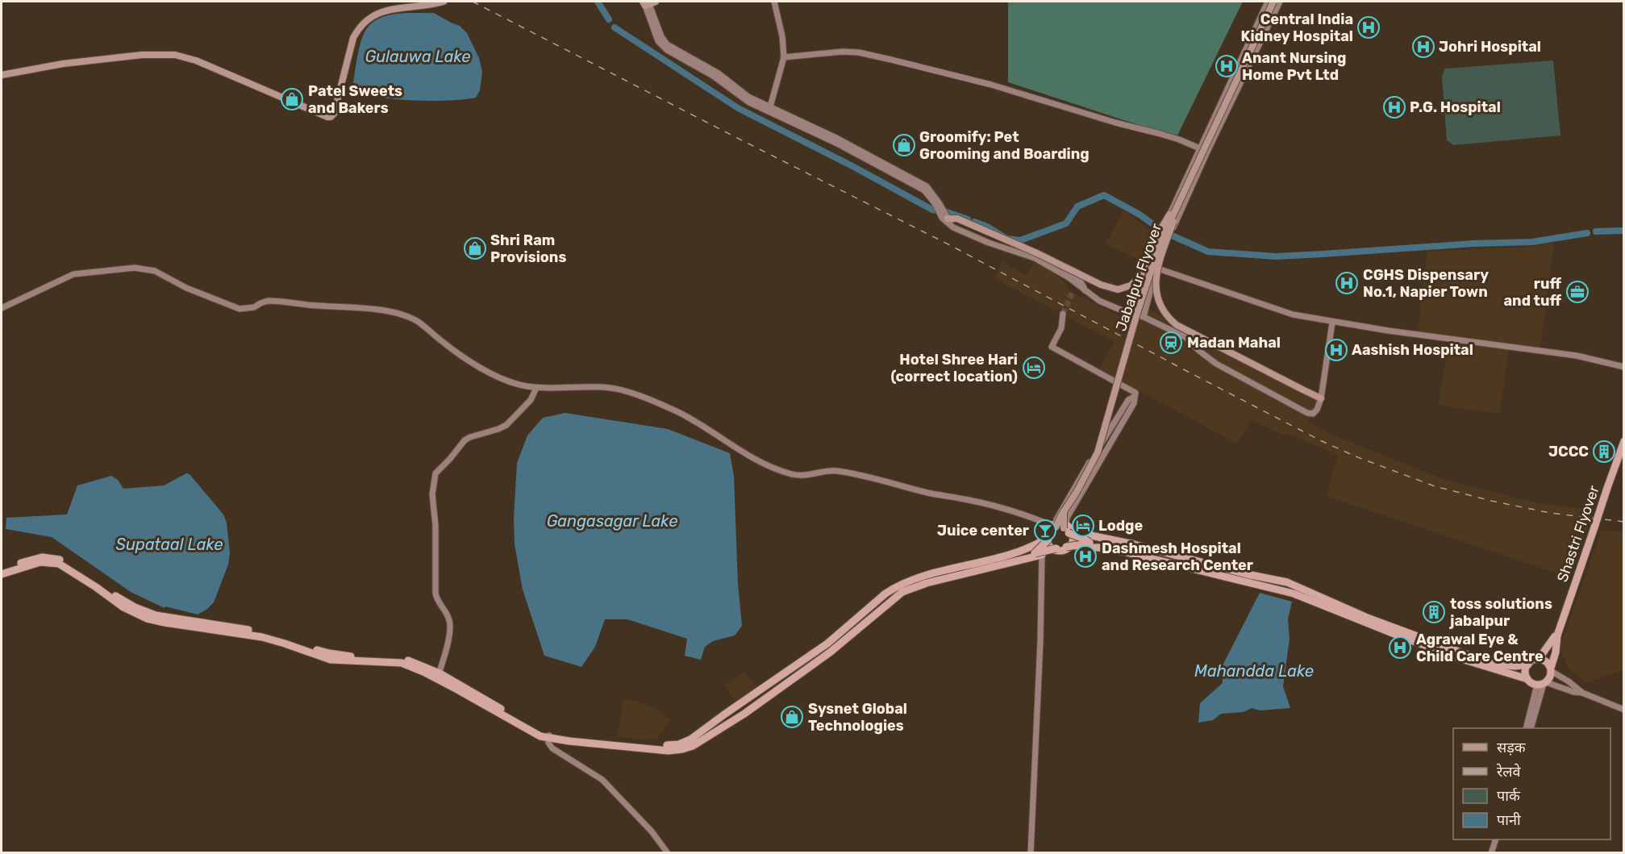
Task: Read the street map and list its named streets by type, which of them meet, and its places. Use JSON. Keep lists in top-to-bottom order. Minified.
{"streets":{"highway":["Shastri Flyover"],"main road":["Jabalpur Flyover"]},"water":["Gulauwa Lake","Gangasagar Lake","Supataal Lake","Mahandda Lake"],"places":{"hospital":["Central India Kidney Hospital","Johri Hospital","Anant Nursing Home Pvt Ltd","P.G. Hospital","CGHS Dispensary No.1, Napier Town","Aashish Hospital","Dashmesh Hospital and Research Center","Agrawal Eye & Child Care Centre"],"shop":["Patel Sweets and Bakers","Groomify: Pet Grooming and Boarding","Shri Ram Provisions","Sysnet Global Technologies"],"office":["ruff and tuff"],"station":["Madan Mahal"],"hotel":["Hotel Shree Hari (correct location)","Lodge"],"building":["JCCC","toss solutions jabalpur"],"bar":["Juice center"]},"legend":["सड़क","रेलवे","पार्क","पानी"]}
